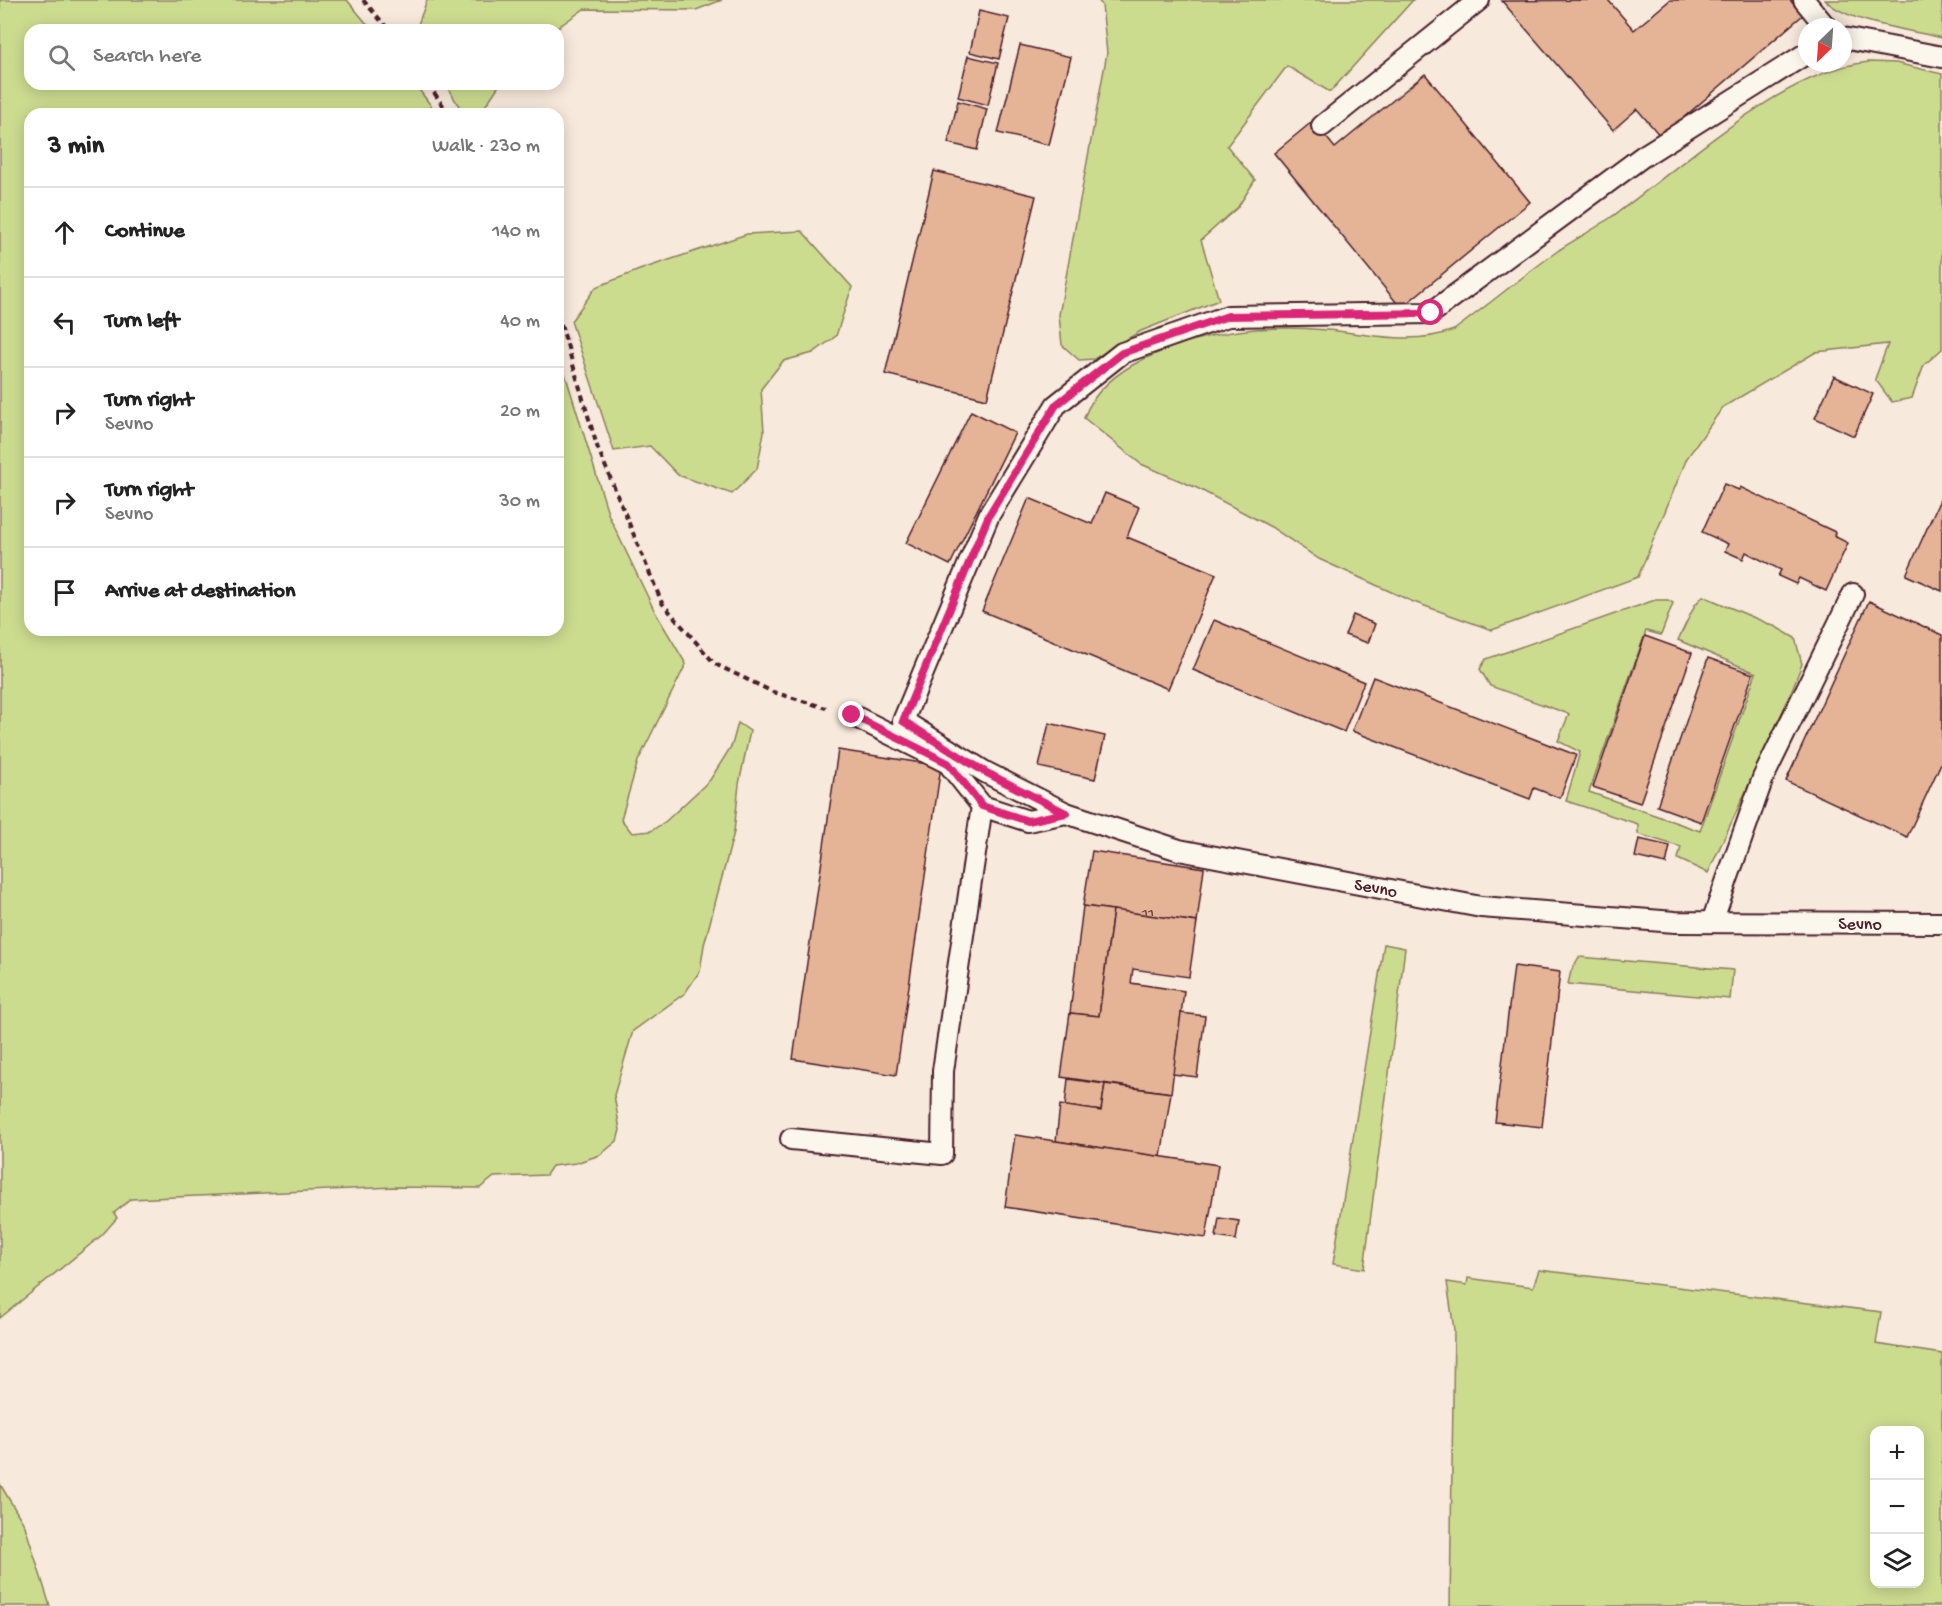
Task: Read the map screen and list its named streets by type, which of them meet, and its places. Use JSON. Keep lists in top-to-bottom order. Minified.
{"streets":{"lane":["Sevno"]},"house_numbers":["11"],"north":"bottom left","page":{"search":"Search here","heading":["3 min","Walk · 230 m"],"list":[["Continue","140 m"],["Turn left","40 m"],["Turn right","Sevno","20 m"],["Turn right","Sevno","30 m"],"Arrive at destination"],"map_buttons":["+","−"]}}
